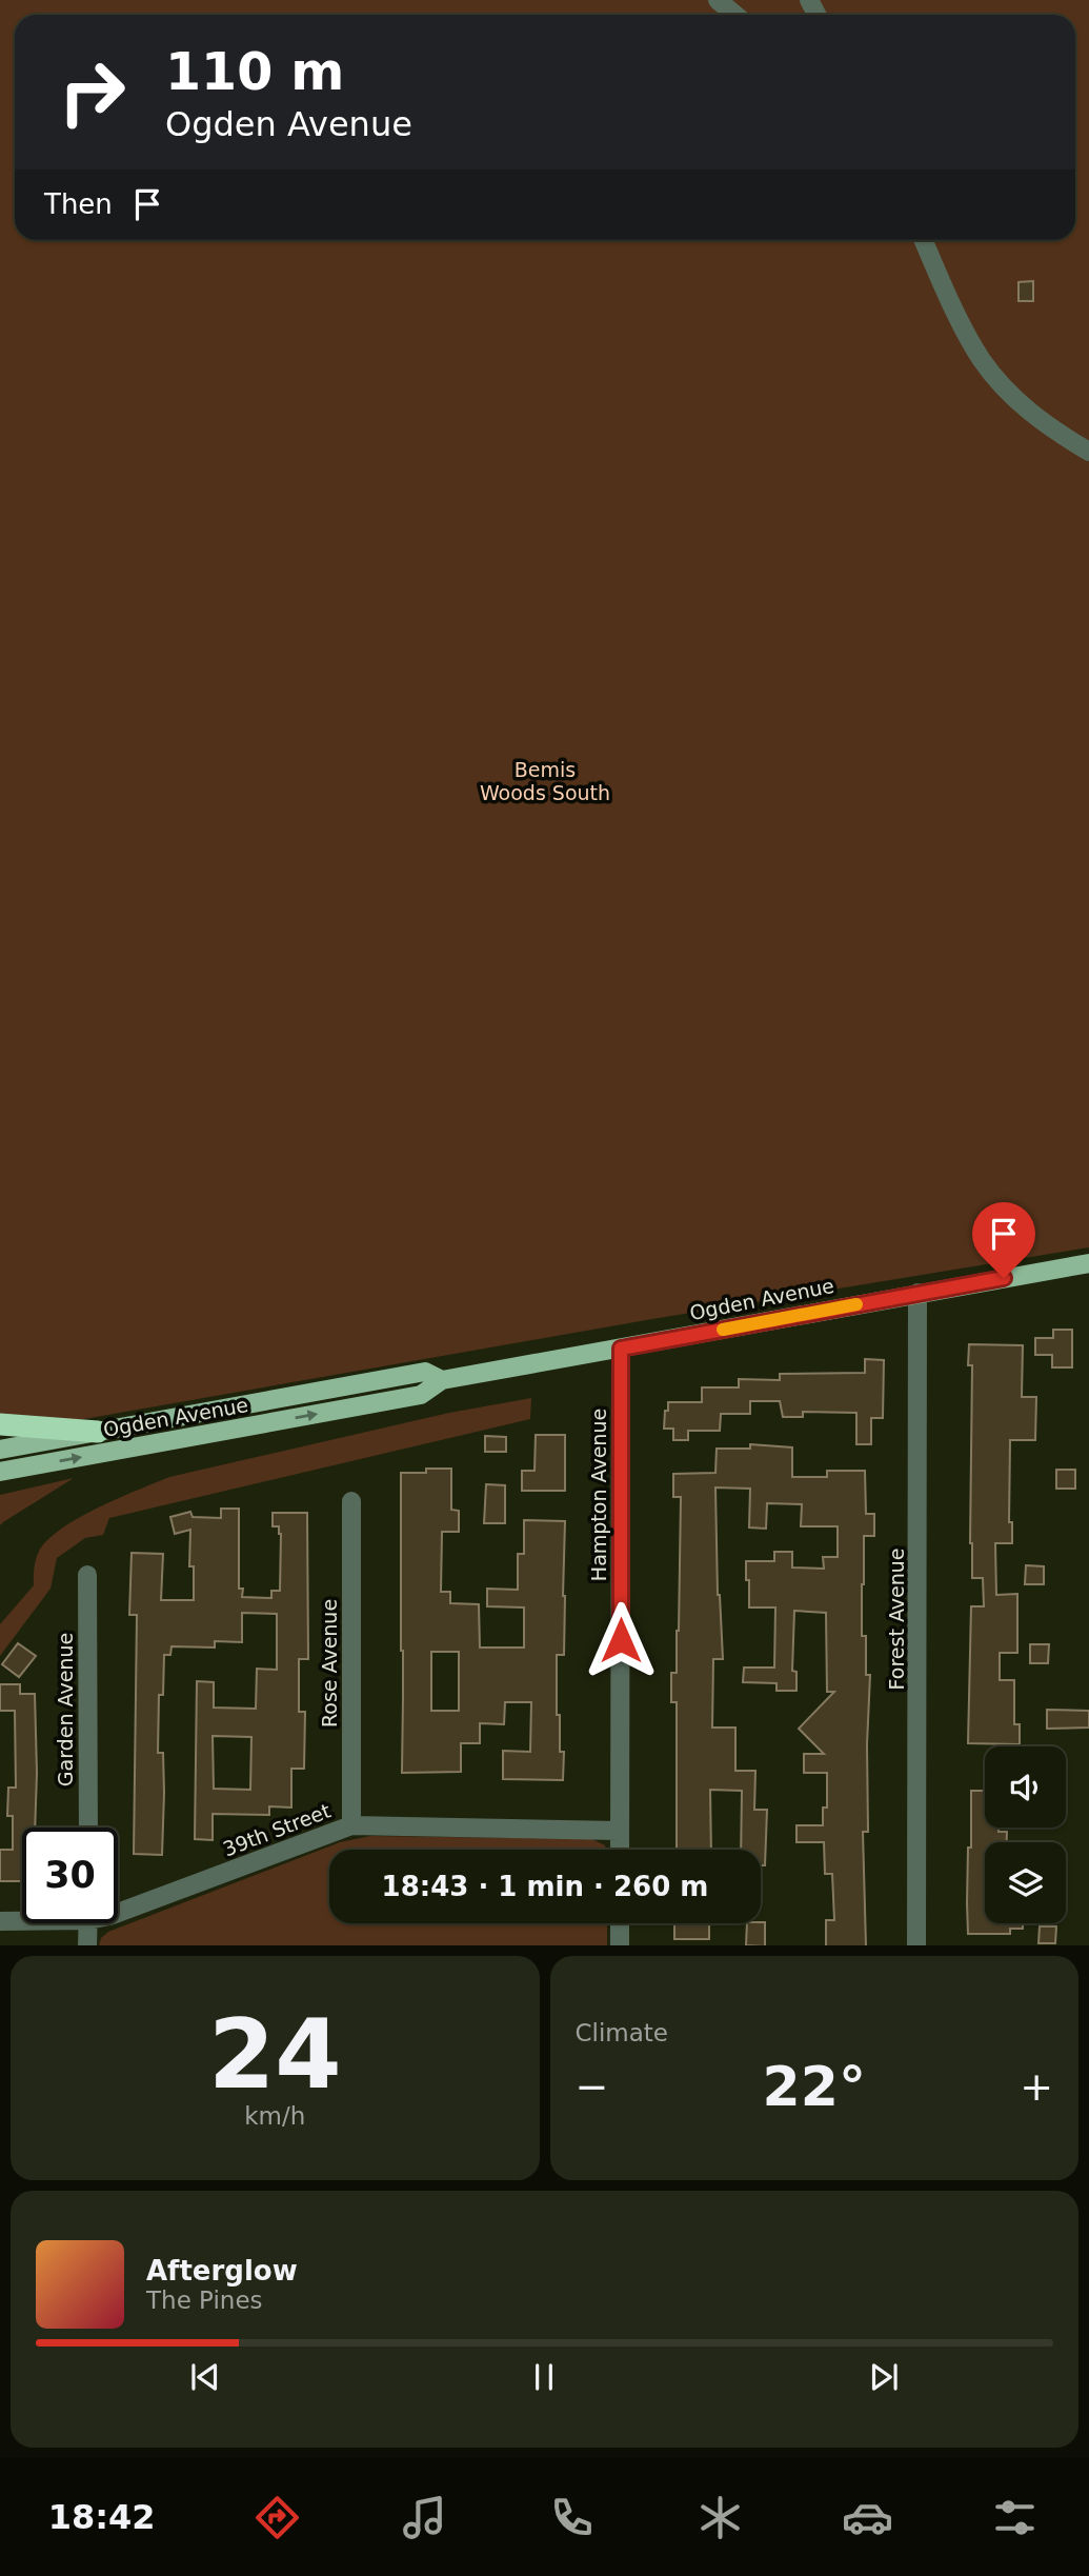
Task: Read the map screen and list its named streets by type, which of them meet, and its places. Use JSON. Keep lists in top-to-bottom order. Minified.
{"streets":{"main road":["Ogden Avenue"],"street":["Hampton Avenue","Forest Avenue","Rose Avenue","Garden Avenue","39th Street"]},"crossings":[["Ogden Avenue","Hampton Avenue"],["Ogden Avenue","Forest Avenue"],["Hampton Avenue","39th Street"],["Rose Avenue","39th Street"]],"parks":["Bemis Woods South"],"page":{"turn":["110 m","Ogden Avenue"],"then":"Then","limit":"30","trip":"18:43 · 1 min · 260 m","tile":[["24","km/h"],"Climate"],"heat":["−","22°","+"],"song":["Afterglow","The Pines"],"tabs":"18:42"}}
